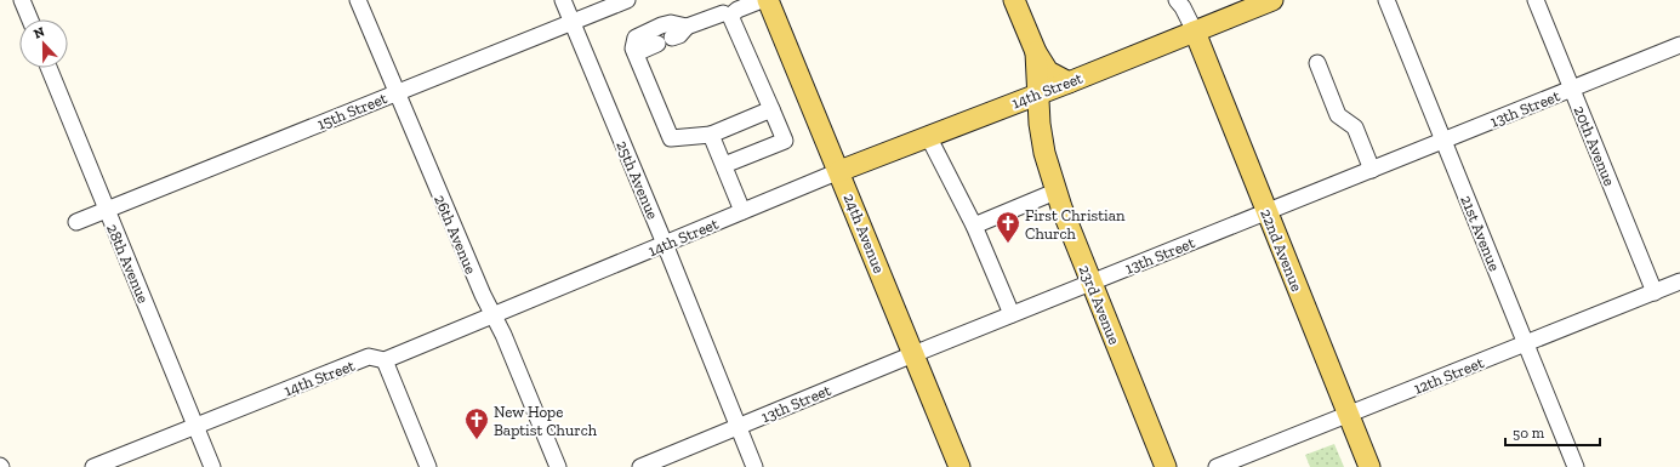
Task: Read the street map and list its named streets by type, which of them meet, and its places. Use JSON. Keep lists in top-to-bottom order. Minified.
{"streets":{"main road":["14th Street","24th Avenue","22nd Avenue","23rd Avenue"],"street":["13th Street","15th Street","20th Avenue","25th Avenue","21st Avenue","26th Avenue","28th Avenue","12th Street"]},"crossings":[["14th Street","25th Avenue"],["14th Street","24th Avenue"],["14th Street","26th Avenue"],["14th Street","22nd Avenue"],["14th Street","28th Avenue"],["14th Street","23rd Avenue"],["13th Street","20th Avenue"],["13th Street","25th Avenue"],["13th Street","24th Avenue"],["13th Street","21st Avenue"],["13th Street","22nd Avenue"],["13th Street","23rd Avenue"],["15th Street","25th Avenue"],["15th Street","26th Avenue"],["15th Street","28th Avenue"],["20th Avenue","12th Street"],["21st Avenue","12th Street"],["22nd Avenue","12th Street"]],"places":{"church":["First Christian Church","New Hope Baptist Church"]},"scale_bar":"50 m","north":"top"}
